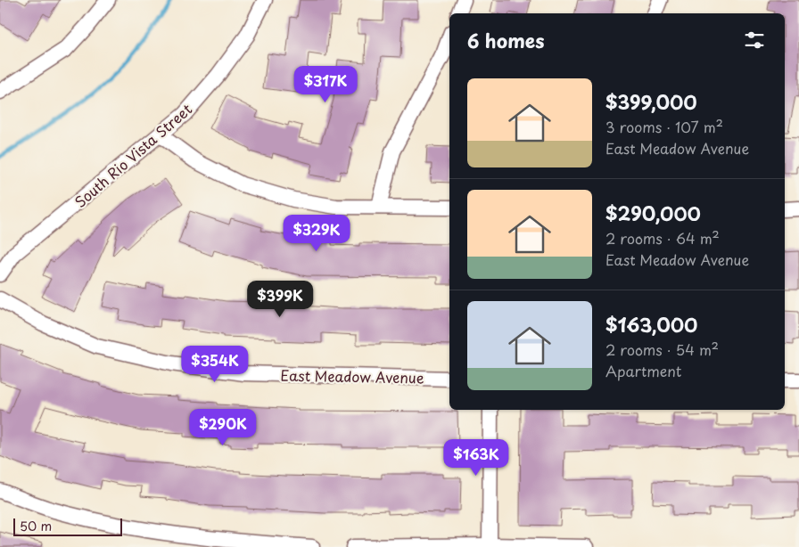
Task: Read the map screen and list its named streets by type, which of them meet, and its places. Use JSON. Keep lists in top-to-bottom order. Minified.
{"streets":{"street":["South Rio Vista Street","East Meadow Avenue"]},"scale_bar":"50 m","page":{"heading":"6 homes","price":["$317K","$329K","$399K","$354K","$290K","$163K"],"list":[{"name":"$399,000","note":"3 rooms · 107 m² · East Meadow Avenue"},{"name":"$290,000","note":"2 rooms · 64 m² · East Meadow Avenue"},{"name":"$163,000","note":"2 rooms · 54 m² · Apartment"}],"scale":"50 m"}}
